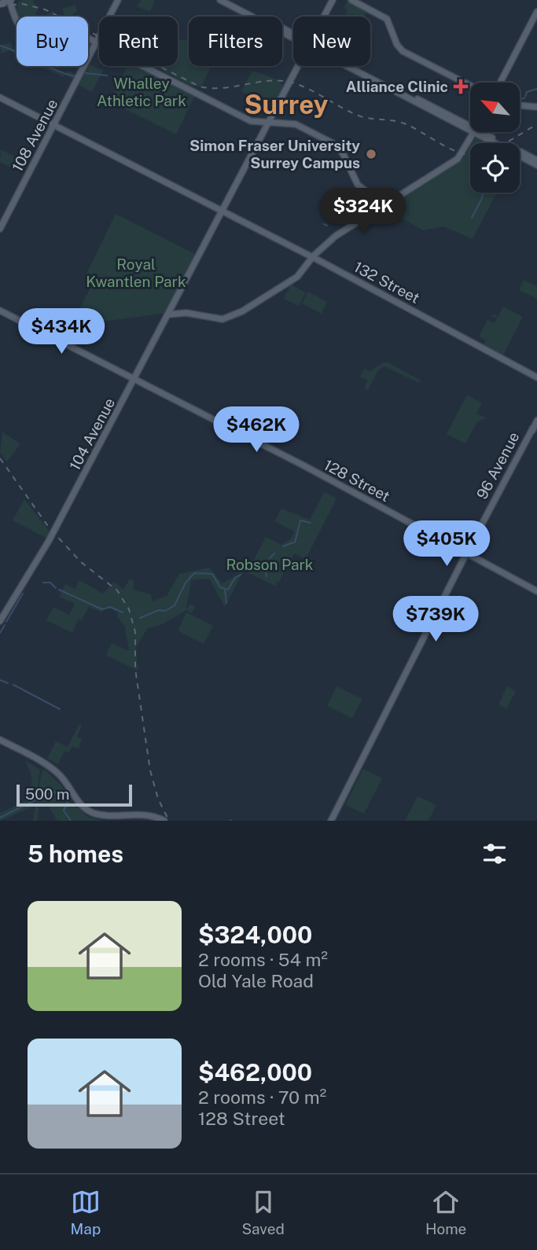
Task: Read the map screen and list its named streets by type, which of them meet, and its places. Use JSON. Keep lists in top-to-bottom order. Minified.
{"streets":{"main road":["108 Avenue","132 Street","104 Avenue","96 Avenue","128 Street"]},"crossings":[["108 Avenue","132 Street"],["132 Street","104 Avenue"],["104 Avenue","128 Street"],["96 Avenue","128 Street"]],"districts":["Surrey"],"parks":["Whalley Athletic Park","Royal Kwantlen Park","Robson Park"],"places":{"health":["Alliance Clinic"],"other":["Simon Fraser University Surrey Campus"]},"scale_bar":"500 m","north":"top left","page":{"chip":["Buy","Rent","Filters","New"],"price":["$324K","$434K","$462K","$405K","$739K"],"scale":"500 m","heading":"5 homes","list":[{"name":"$324,000","note":"2 rooms · 54 m² · Old Yale Road"},{"name":"$462,000","note":"2 rooms · 70 m² · 128 Street"}],"tabs":["Map","Saved","Home"]}}
